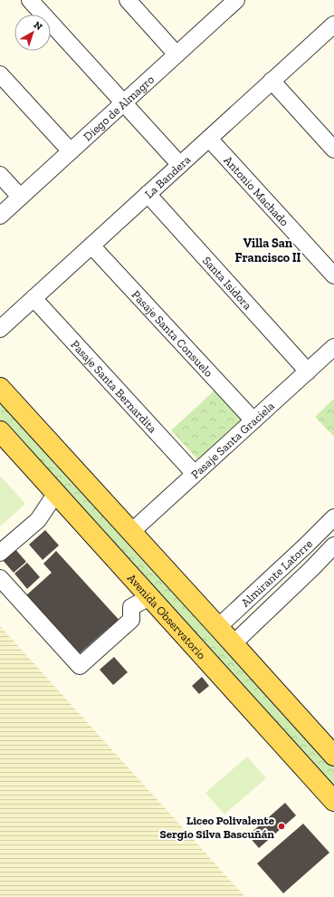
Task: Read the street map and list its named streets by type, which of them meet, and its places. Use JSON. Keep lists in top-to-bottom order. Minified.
{"streets":{"main road":["Avenida Observatorio"],"street":["Diego de Almagro","La Bandera","Antonio Machado","Santa Isidora","Pasaje Santa Consuelo","Pasaje Santa Bernardita","Pasaje Santa Graciela","Almirante Latorre"]},"crossings":[["La Bandera","Antonio Machado"],["La Bandera","Santa Isidora"],["La Bandera","Pasaje Santa Consuelo"],["La Bandera","Pasaje Santa Bernardita"],["Santa Isidora","Pasaje Santa Graciela"],["Pasaje Santa Consuelo","Pasaje Santa Graciela"],["Pasaje Santa Bernardita","Pasaje Santa Graciela"]],"districts":["Villa San Francisco II"],"places":["Liceo Polivalente Sergio Silva Bascuñán"],"north":"top right"}
